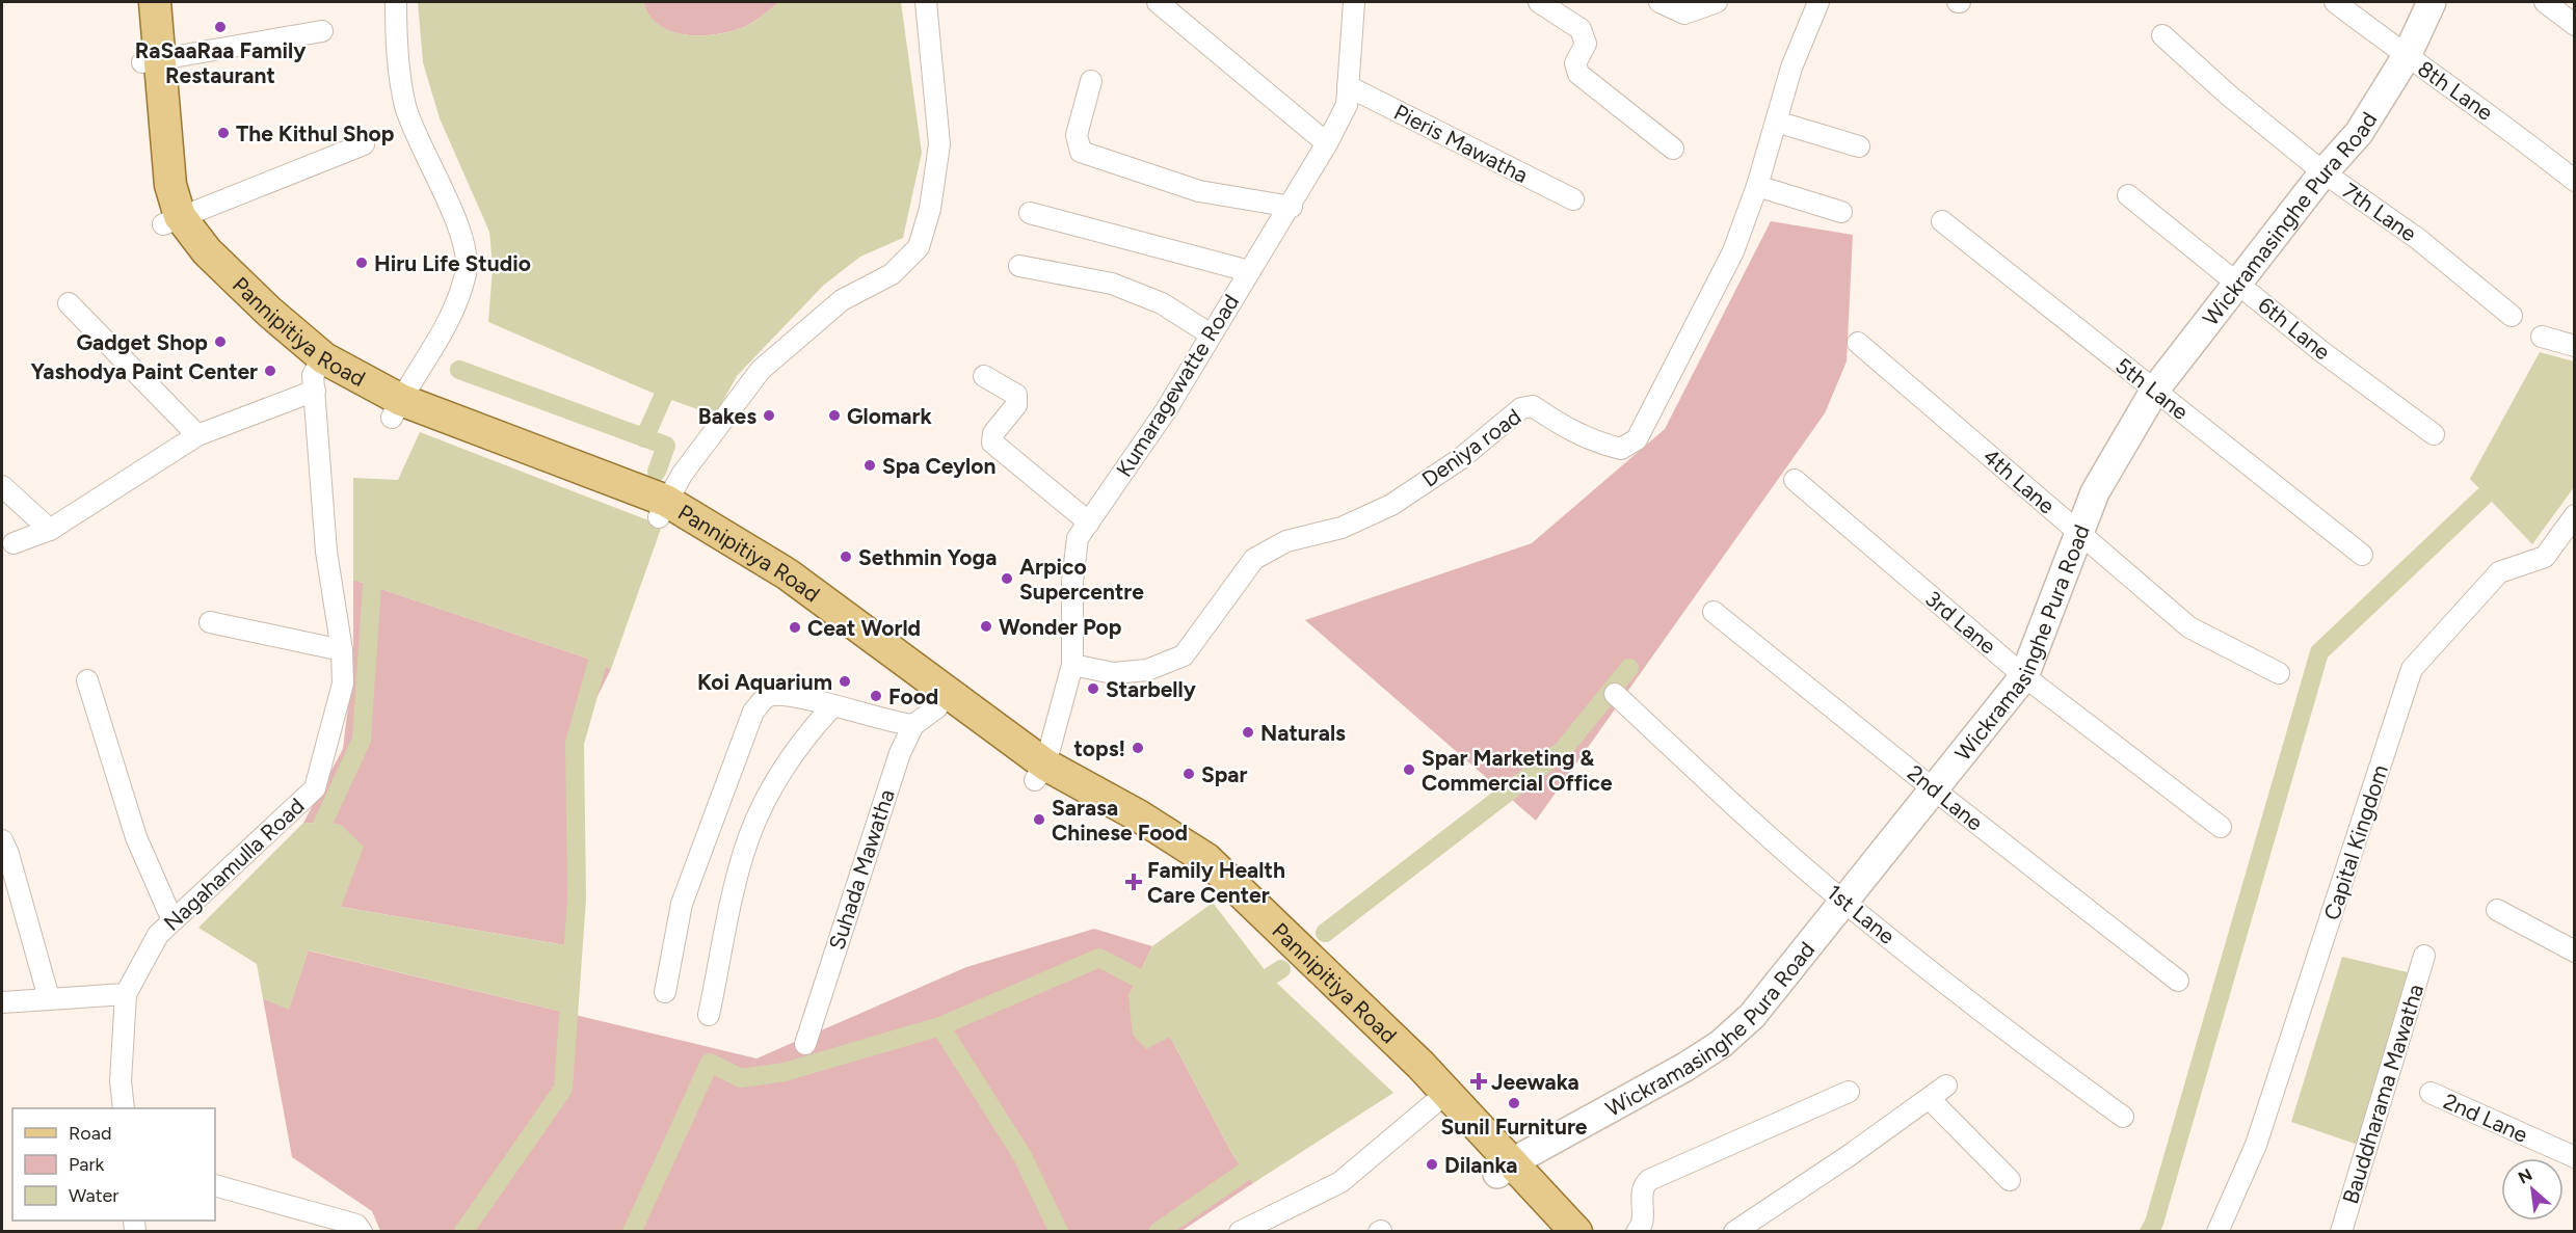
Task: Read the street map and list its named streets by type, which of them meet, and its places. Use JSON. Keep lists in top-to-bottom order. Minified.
{"streets":{"main road":["Pannipitiya Road"],"street":["8th Lane","Pieris Mawatha","7th Lane","Wickramasinghe Pura Road","6th Lane","Kumaragewatte Road","5th Lane","Deniya road","4th Lane","3rd Lane","2nd Lane","Capital Kingdom","Nagahamulla Road","Suhada Mawatha","1st Lane","Bauddharama Mawatha"]},"crossings":[["8th Lane","Wickramasinghe Pura Road"],["Pieris Mawatha","Kumaragewatte Road"],["7th Lane","Wickramasinghe Pura Road"],["Wickramasinghe Pura Road","6th Lane"],["Wickramasinghe Pura Road","Pannipitiya Road"],["Wickramasinghe Pura Road","5th Lane"],["Wickramasinghe Pura Road","4th Lane"],["Wickramasinghe Pura Road","3rd Lane"],["Wickramasinghe Pura Road","2nd Lane"],["Wickramasinghe Pura Road","1st Lane"],["Pannipitiya Road","Kumaragewatte Road"],["Pannipitiya Road","Nagahamulla Road"],["Pannipitiya Road","Suhada Mawatha"],["Kumaragewatte Road","Deniya road"]],"places":{"other":["RaSaaRaa Family Restaurant","The Kithul Shop","Hiru Life Studio","Gadget Shop","Yashodya Paint Center","Bakes","Glomark","Spa Ceylon","Sethmin Yoga","Arpico Supercentre","Wonder Pop","Ceat World","Koi Aquarium","Starbelly","Food","Naturals","tops!","Spar Marketing & Commercial Office","Spar","Sarasa Chinese Food","Sunil Furniture","Dilanka"],"health":["Family Health Care Center","Jeewaka"]},"legend":["Road","Park","Water"],"north":"top left"}
